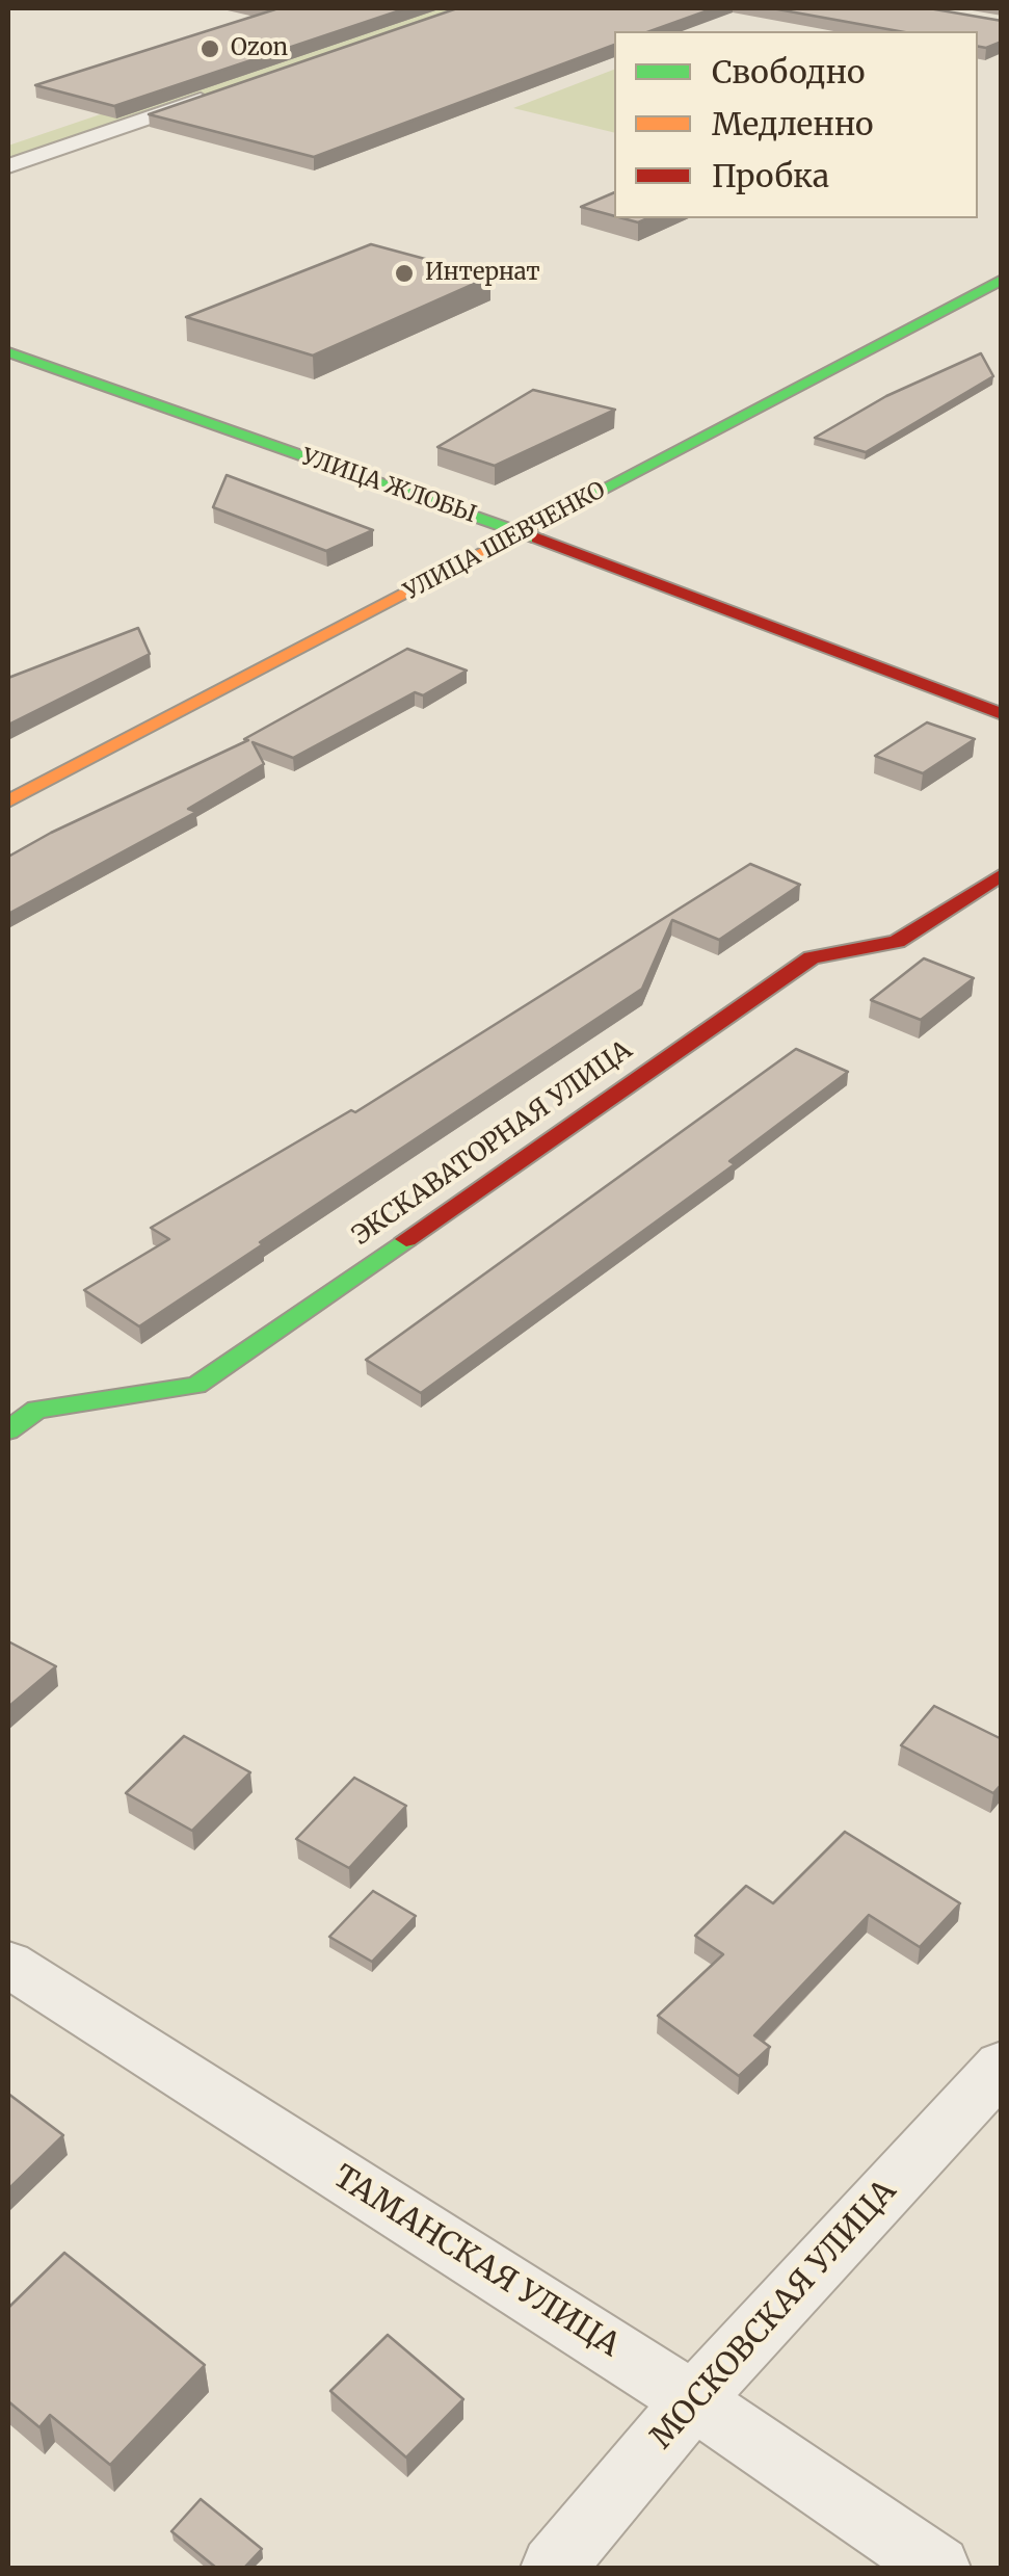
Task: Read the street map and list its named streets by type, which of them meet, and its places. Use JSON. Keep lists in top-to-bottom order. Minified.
{"streets":{"street":["УЛИЦА ЖЛОБЫ","УЛИЦА ШЕВЧЕНКО","ЭКСКАВАТОРНАЯ УЛИЦА","ТАМАНСКАЯ УЛИЦА","МОСКОВСКАЯ УЛИЦА"]},"crossings":[["УЛИЦА ЖЛОБЫ","УЛИЦА ШЕВЧЕНКО"],["ТАМАНСКАЯ УЛИЦА","МОСКОВСКАЯ УЛИЦА"]],"places":["Ozon","Интернат"],"legend":["Свободно","Медленно","Пробка"]}
